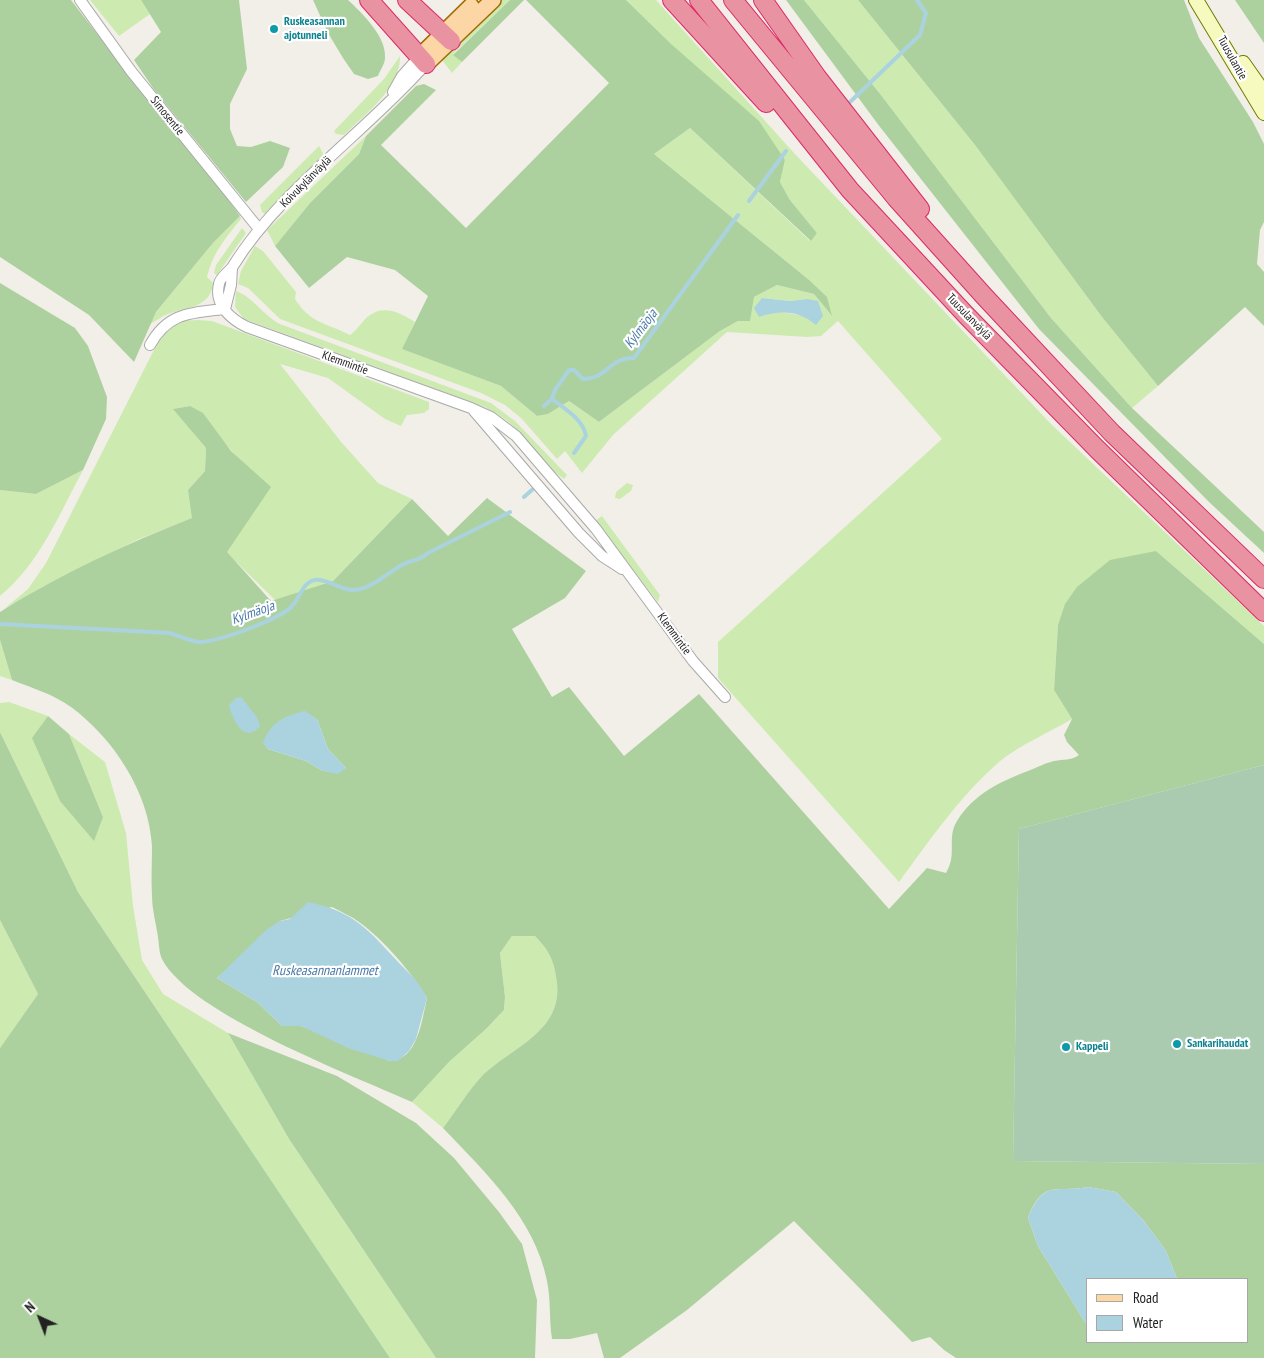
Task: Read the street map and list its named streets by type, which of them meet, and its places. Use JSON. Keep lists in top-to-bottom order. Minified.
{"streets":{"highway":["Tuusulanväylä"],"main road":["Tuusulantie","Koivukylänväylä"],"street":["Simosentie","Klemmintie"]},"crossings":[["Simosentie","Koivukylänväylä"],["Koivukylänväylä","Klemmintie"]],"water":["Kylmäoja","Ruskeasannanlammet"],"places":["Ruskeasannan ajotunneli","Sankarihaudat","Kappeli"],"legend":["Road","Water"],"north":"top left"}
